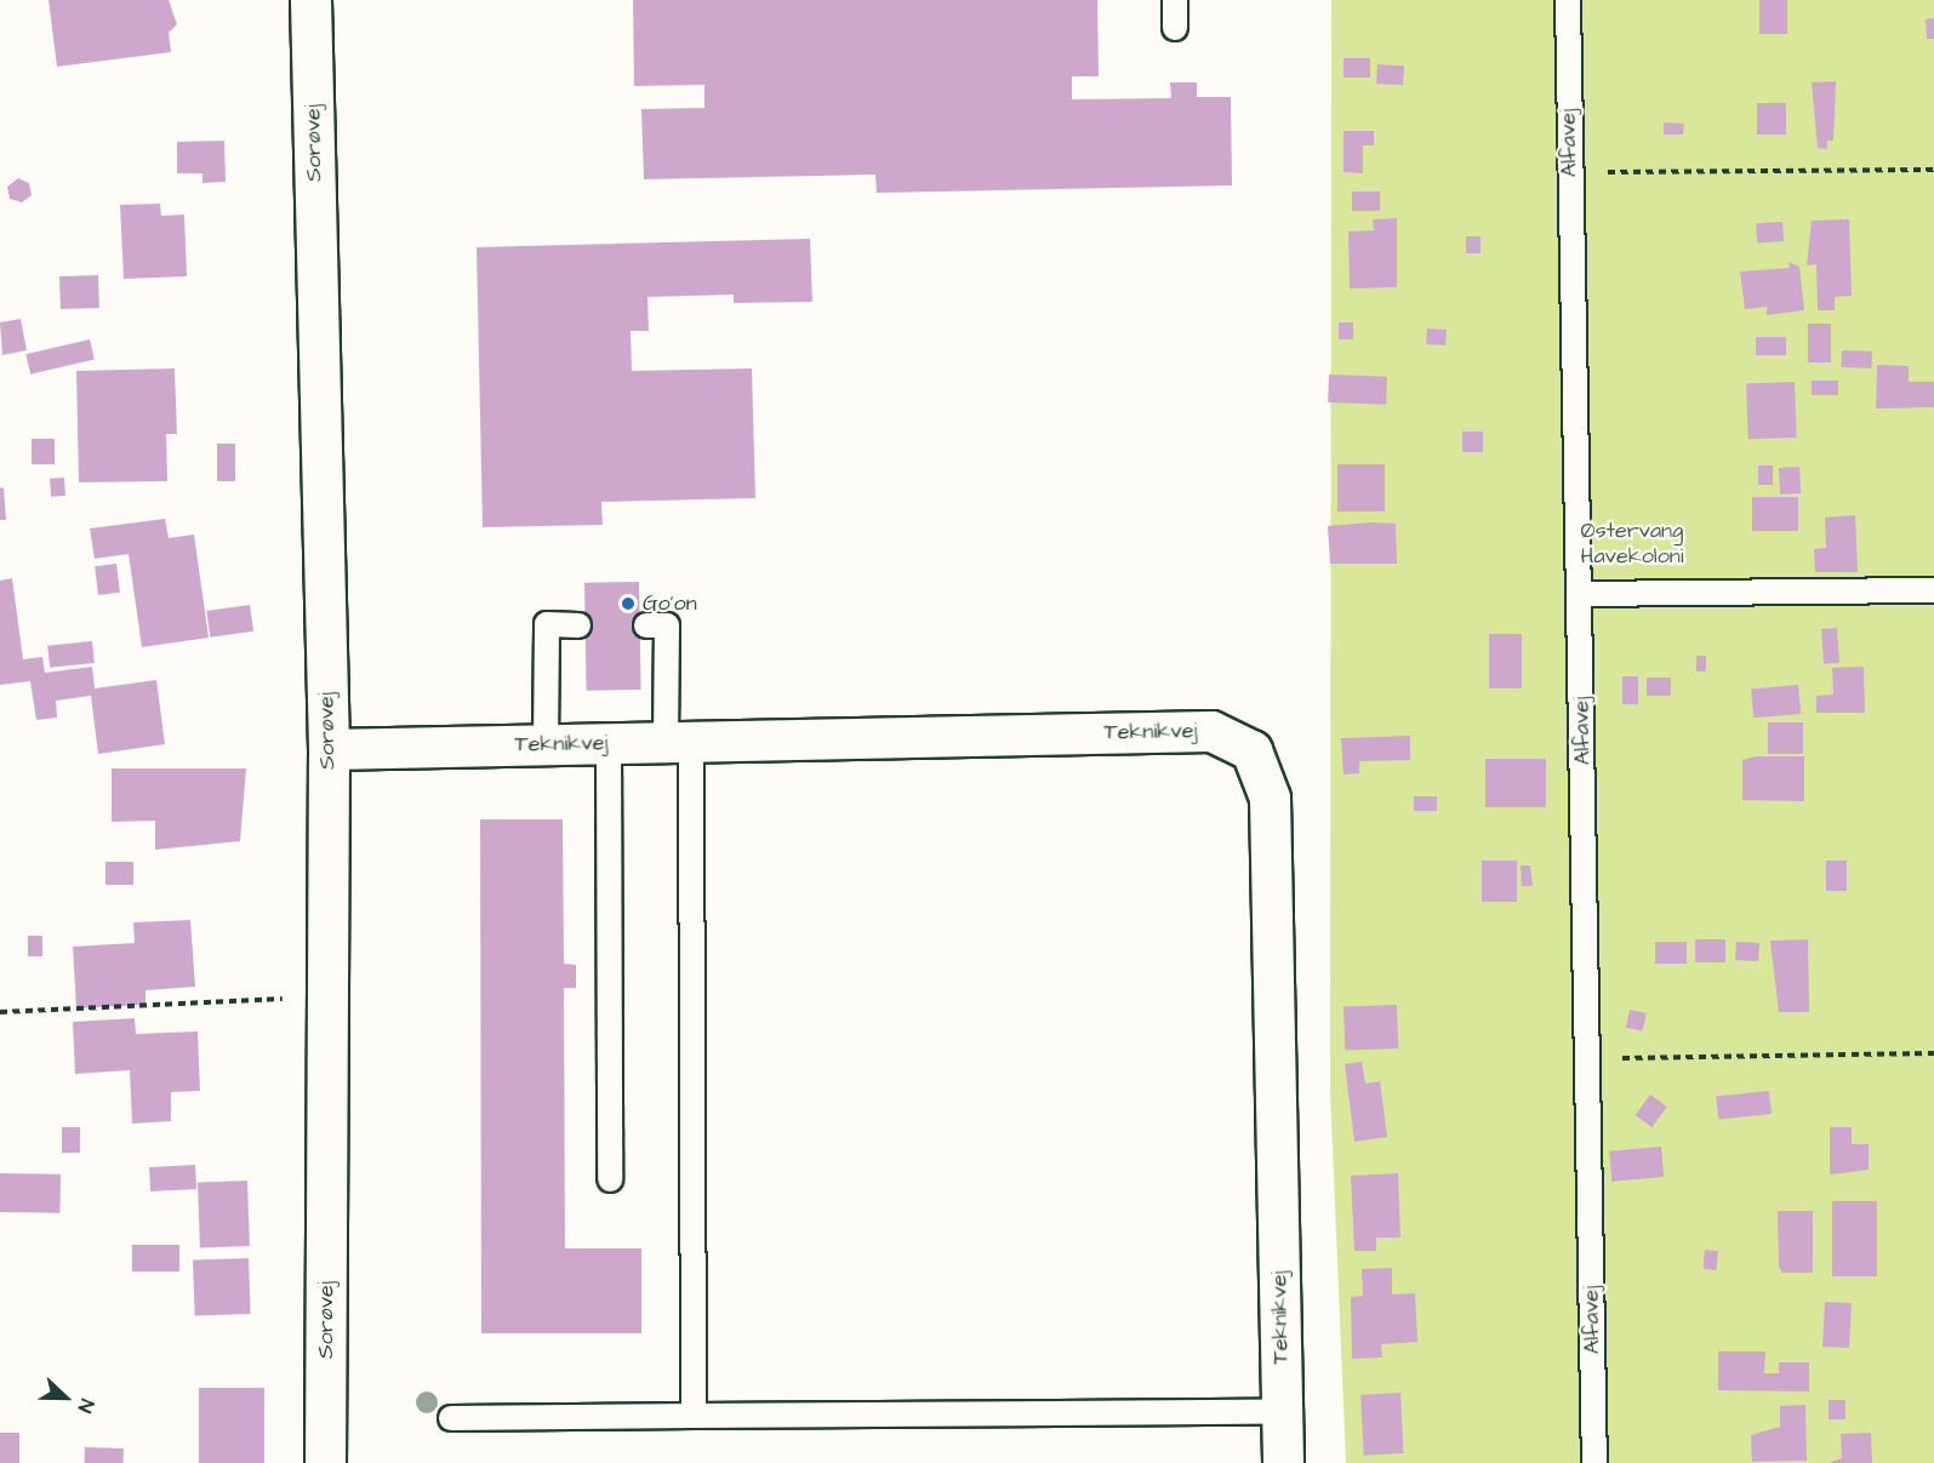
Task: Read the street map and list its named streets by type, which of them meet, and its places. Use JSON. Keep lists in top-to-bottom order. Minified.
{"streets":{"street":["Sorøvej","Teknikvej"],"lane":["Alfavej"]},"crossings":[["Sorøvej","Teknikvej"]],"parks":["Østervang Havekoloni"],"places":["Go'on"],"north":"right"}
